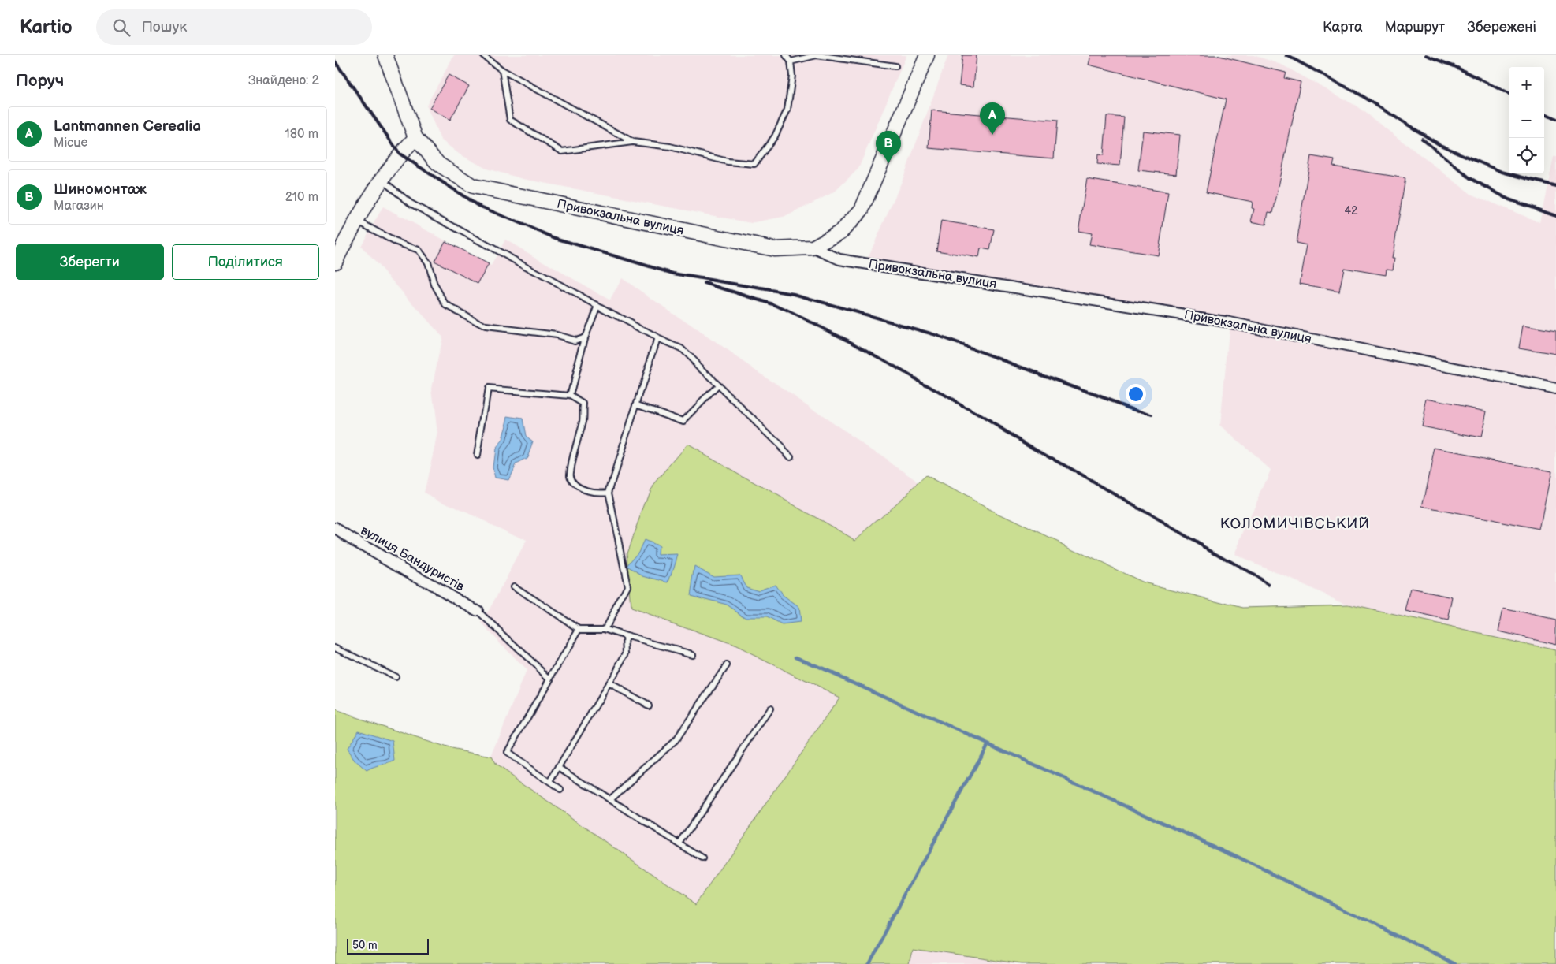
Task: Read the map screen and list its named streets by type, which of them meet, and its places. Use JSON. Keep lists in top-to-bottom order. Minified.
{"streets":{"main road":["Привокзальна вулиця"],"street":["вулиця Бандуристів"]},"districts":["КОЛОМИЧІВСЬКИЙ"],"house_numbers":["42"],"scale_bar":"50 m","page":{"header":"Kartio","search":"Пошук","nav":["Карта","Маршрут","Збережені"],"heading":["Поруч","Знайдено: 2"],"map_buttons":["+","−"],"pins":["A","B"],"list":[{"mark":"A","name":"Lantmannen Cerealia","note":"Місце","value":"180 m"},{"mark":"B","name":"Шиномонтаж","note":"Магазин","value":"210 m"}],"buttons":["Зберегти","Поділитися"],"scale":"50 m"}}
